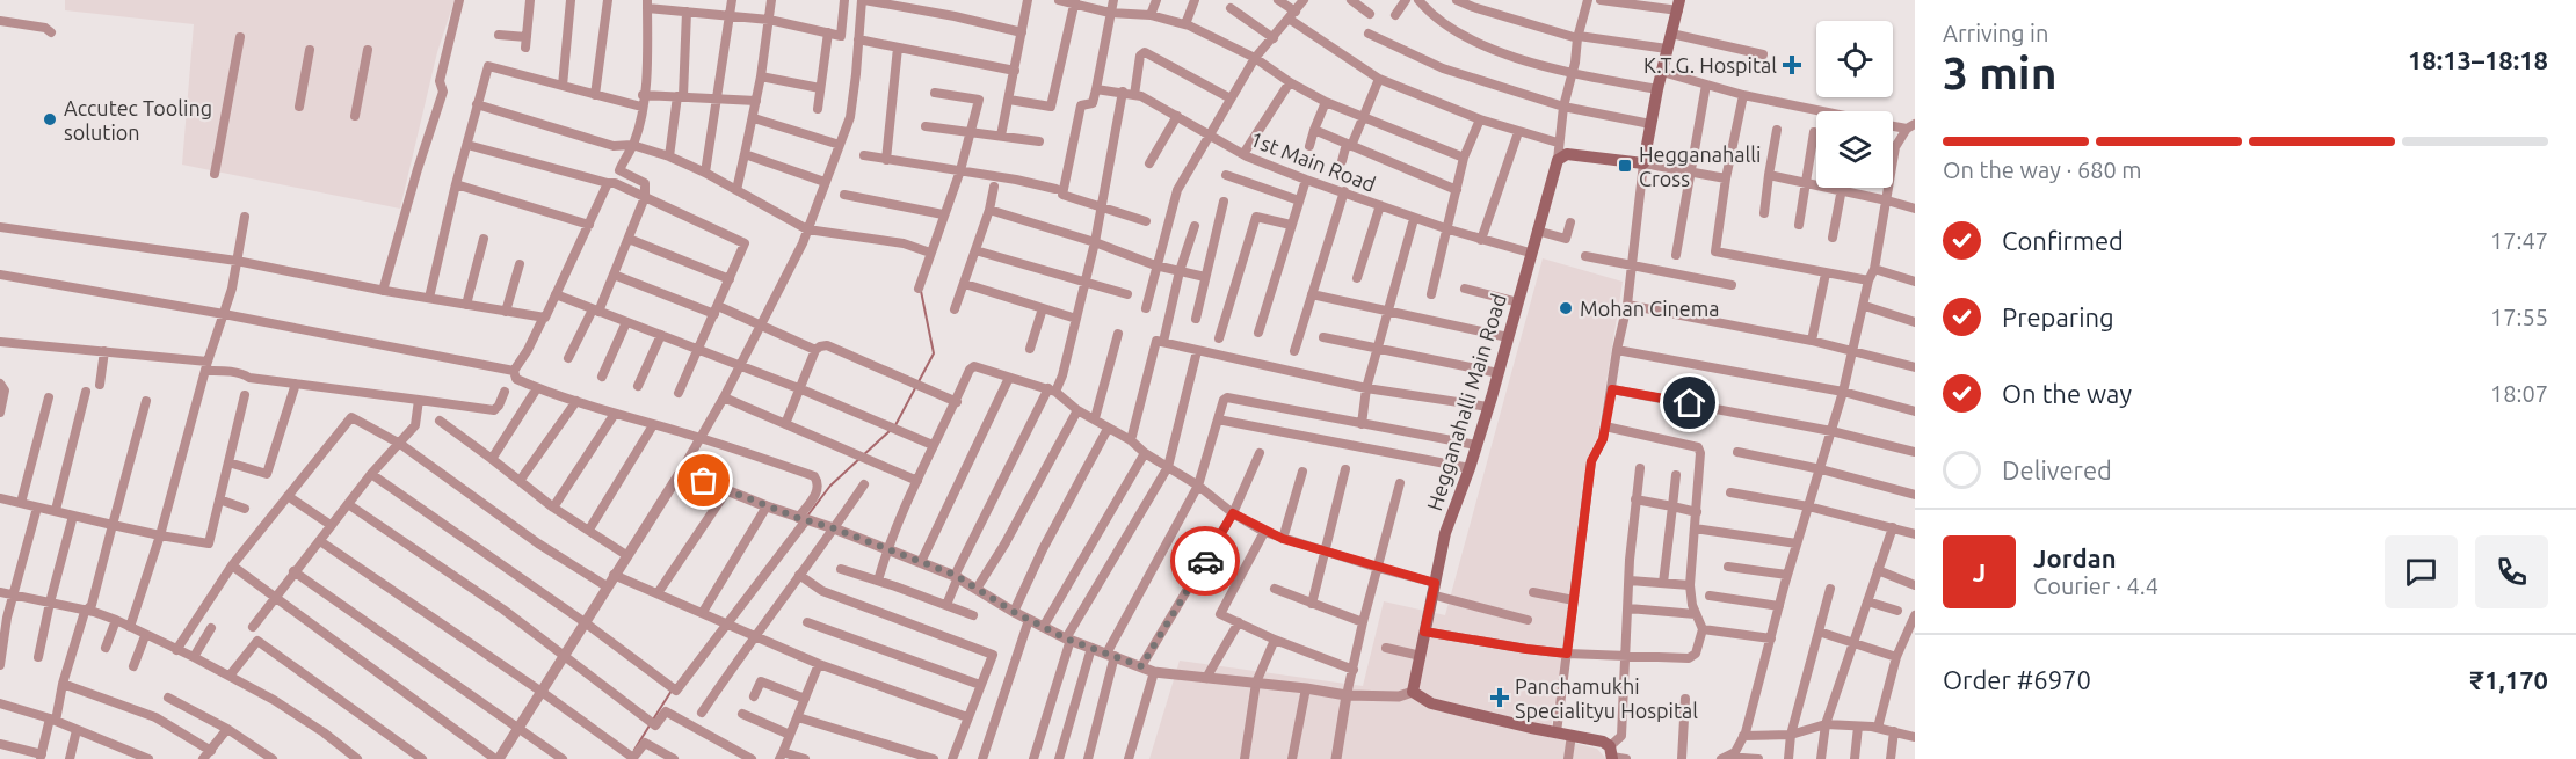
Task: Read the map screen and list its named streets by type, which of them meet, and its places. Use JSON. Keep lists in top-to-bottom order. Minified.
{"streets":{"main road":["Hegganahalli Main Road"],"street":["1st Main Road"]},"crossings":[["1st Main Road","Hegganahalli Main Road"]],"places":{"health":["K.T.G. Hospital","Panchamukhi Specialityu Hospital"],"other":["Accutec Tooling solution","Mohan Cinema"],"transit":["Hegganahalli Cross"]},"page":{"heading":["3 min","Arriving in","18:13–18:18"],"panel":["Jordan","Courier · 4.4","Order #6970","₹1,170"],"bar":"On the way · 680 m","list":[["Confirmed","17:47"],["Preparing","17:55"],["On the way","18:07"],"Delivered"],"round":"J"}}
